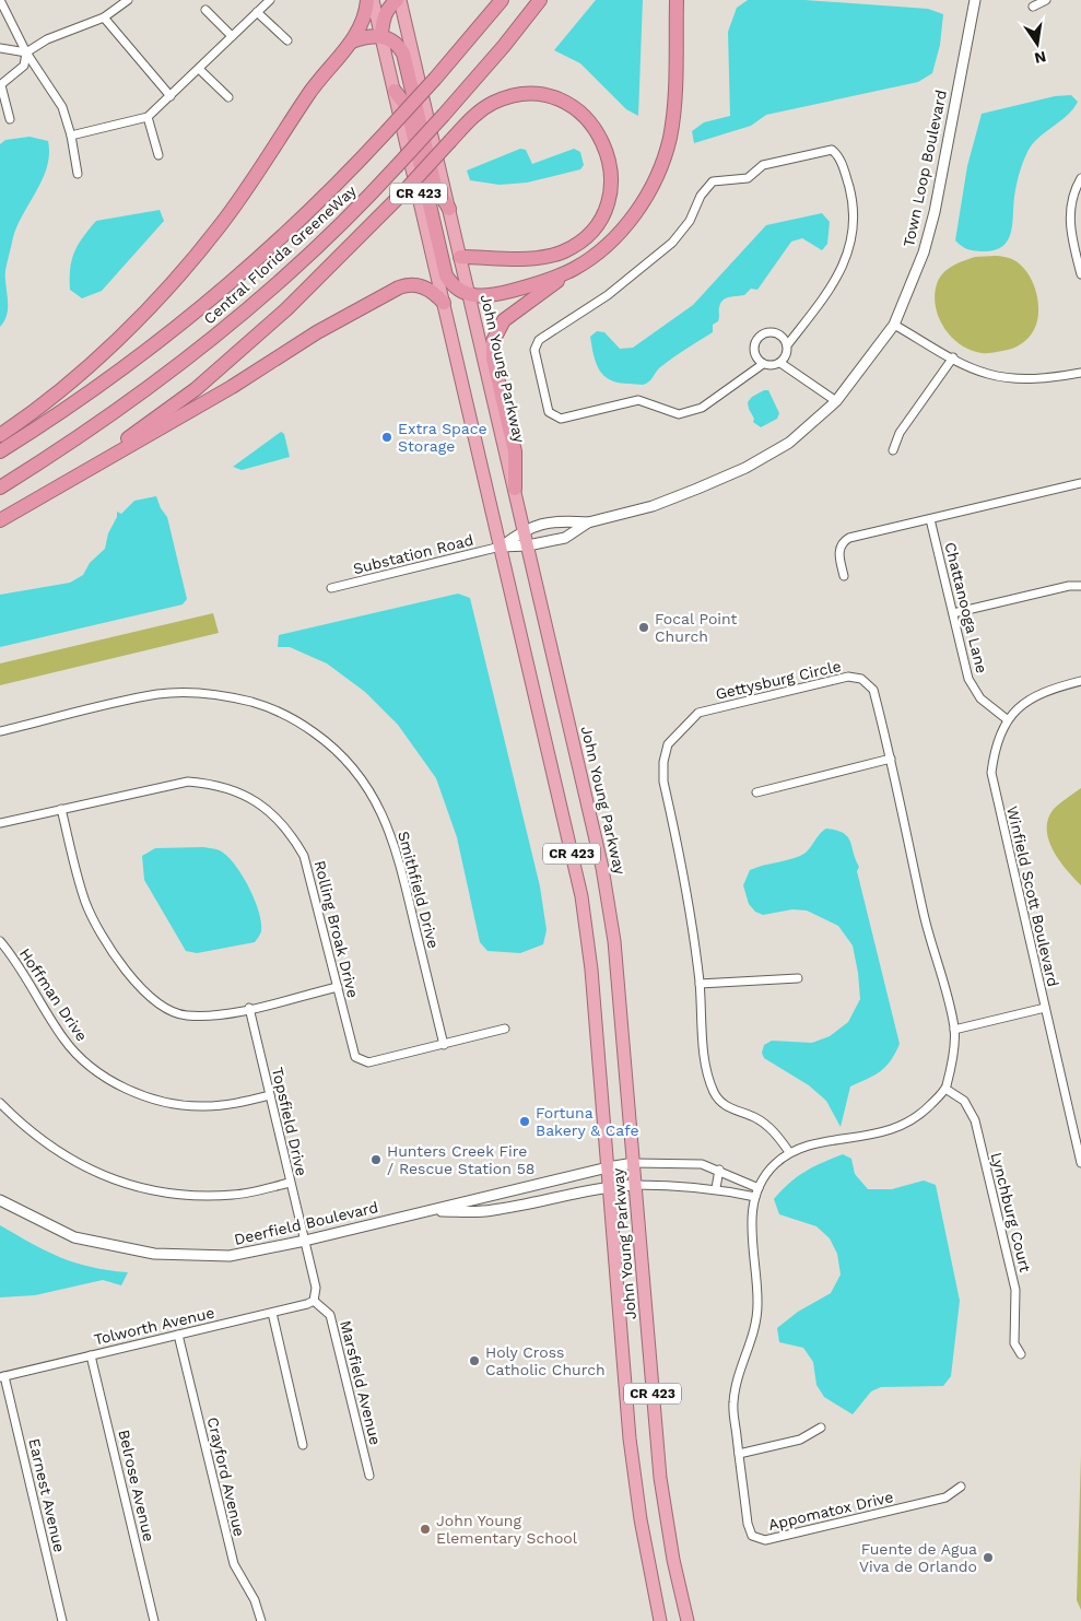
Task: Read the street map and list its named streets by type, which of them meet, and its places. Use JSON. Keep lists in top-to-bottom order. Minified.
{"streets":{"highway":["CR 423","Central Florida GreeneWay","John Young Parkway"],"street":["Town Loop Boulevard","Substation Road","Chattanooga Lane","Gettysburg Circle","Smithfield Drive","Winfield Scott Boulevard","Rolling Broak Drive","Hoffman Drive","Topsfield Drive","Lynchburg Court","Deerfield Boulevard","Tolworth Avenue","Marsfield Avenue","Crayford Avenue","Belrose Avenue","Earnest Avenue","Appomatox Drive"]},"crossings":[["Town Loop Boulevard","John Young Parkway"],["Town Loop Boulevard","Substation Road"],["John Young Parkway","Substation Road"],["John Young Parkway","Deerfield Boulevard"],["Chattanooga Lane","Winfield Scott Boulevard"],["Gettysburg Circle","Lynchburg Court"],["Smithfield Drive","Rolling Broak Drive"],["Hoffman Drive","Topsfield Drive"],["Topsfield Drive","Deerfield Boulevard"],["Tolworth Avenue","Marsfield Avenue"],["Tolworth Avenue","Crayford Avenue"],["Tolworth Avenue","Belrose Avenue"],["Tolworth Avenue","Earnest Avenue"]],"places":["Extra Space Storage","Focal Point Church","Fortuna Bakery & Cafe","Hunters Creek Fire / Rescue Station 58","Holy Cross Catholic Church","John Young Elementary School","Fuente de Agua Viva de Orlando"],"north":"bottom"}
